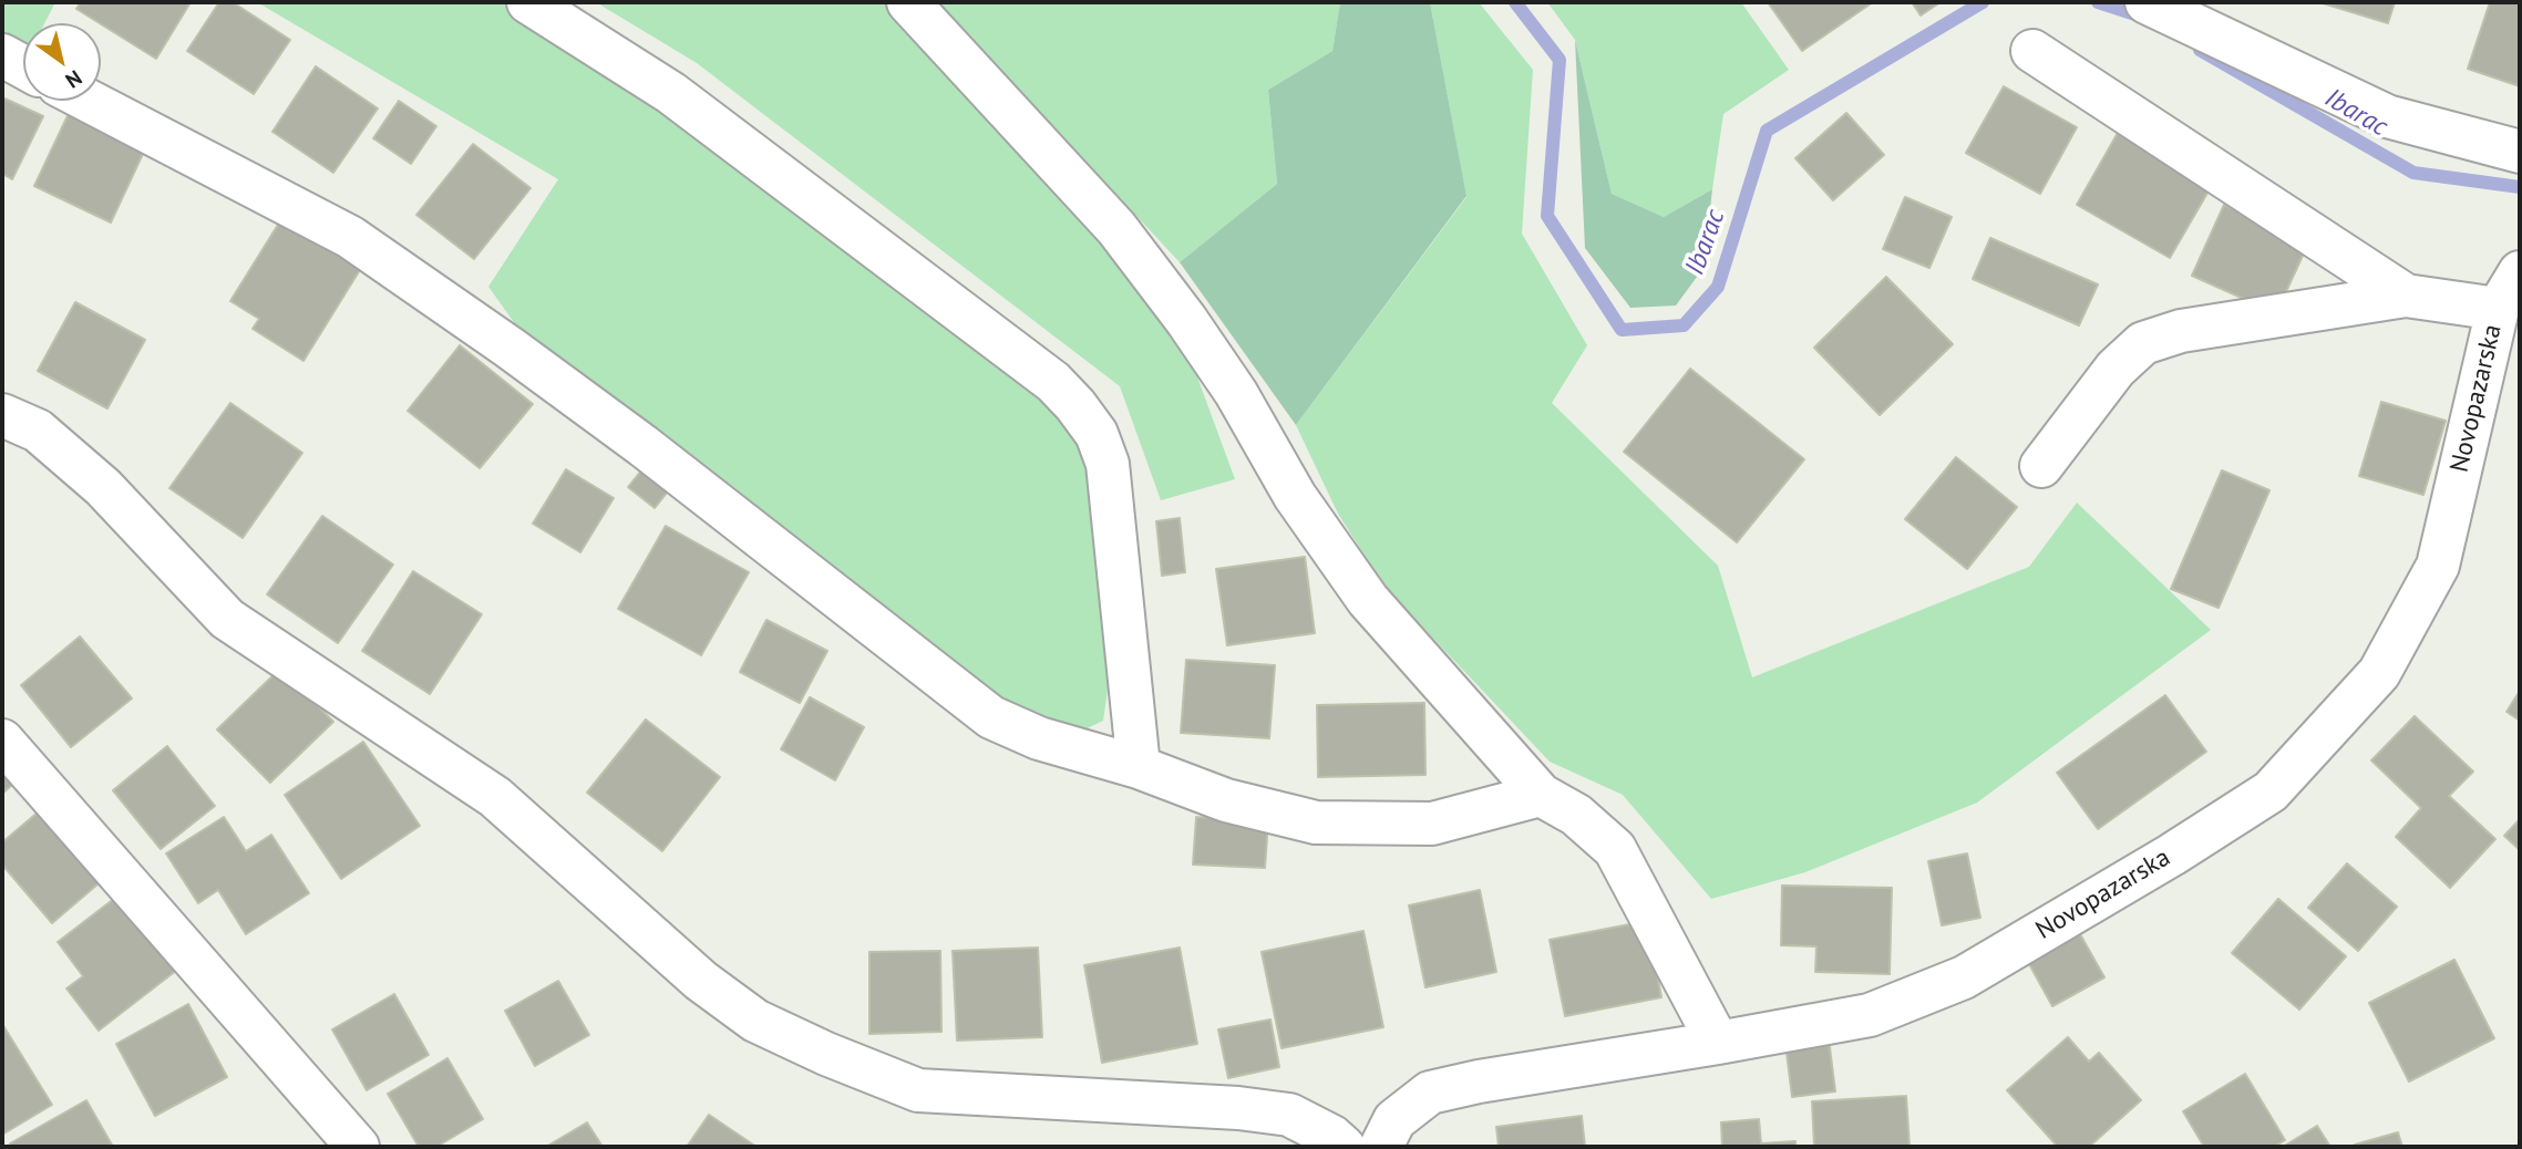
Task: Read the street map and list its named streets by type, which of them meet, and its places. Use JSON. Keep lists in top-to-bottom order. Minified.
{"streets":{"street":["Novopazarska"]},"water":["Ibarac"],"north":"bottom right"}
